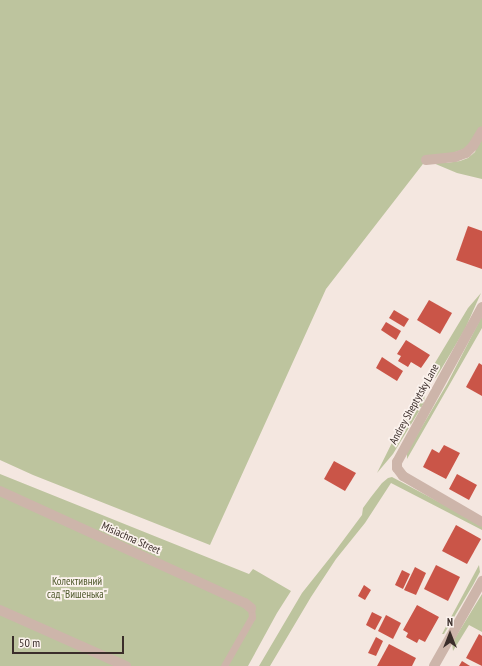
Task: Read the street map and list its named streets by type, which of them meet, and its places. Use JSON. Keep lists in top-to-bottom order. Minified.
{"streets":{"street":["Andrey Sheptytsky Lane","Misiachna Street"]},"parks":["Колективний сад \"Вишенька\""],"scale_bar":"50 m","north":"top"}
